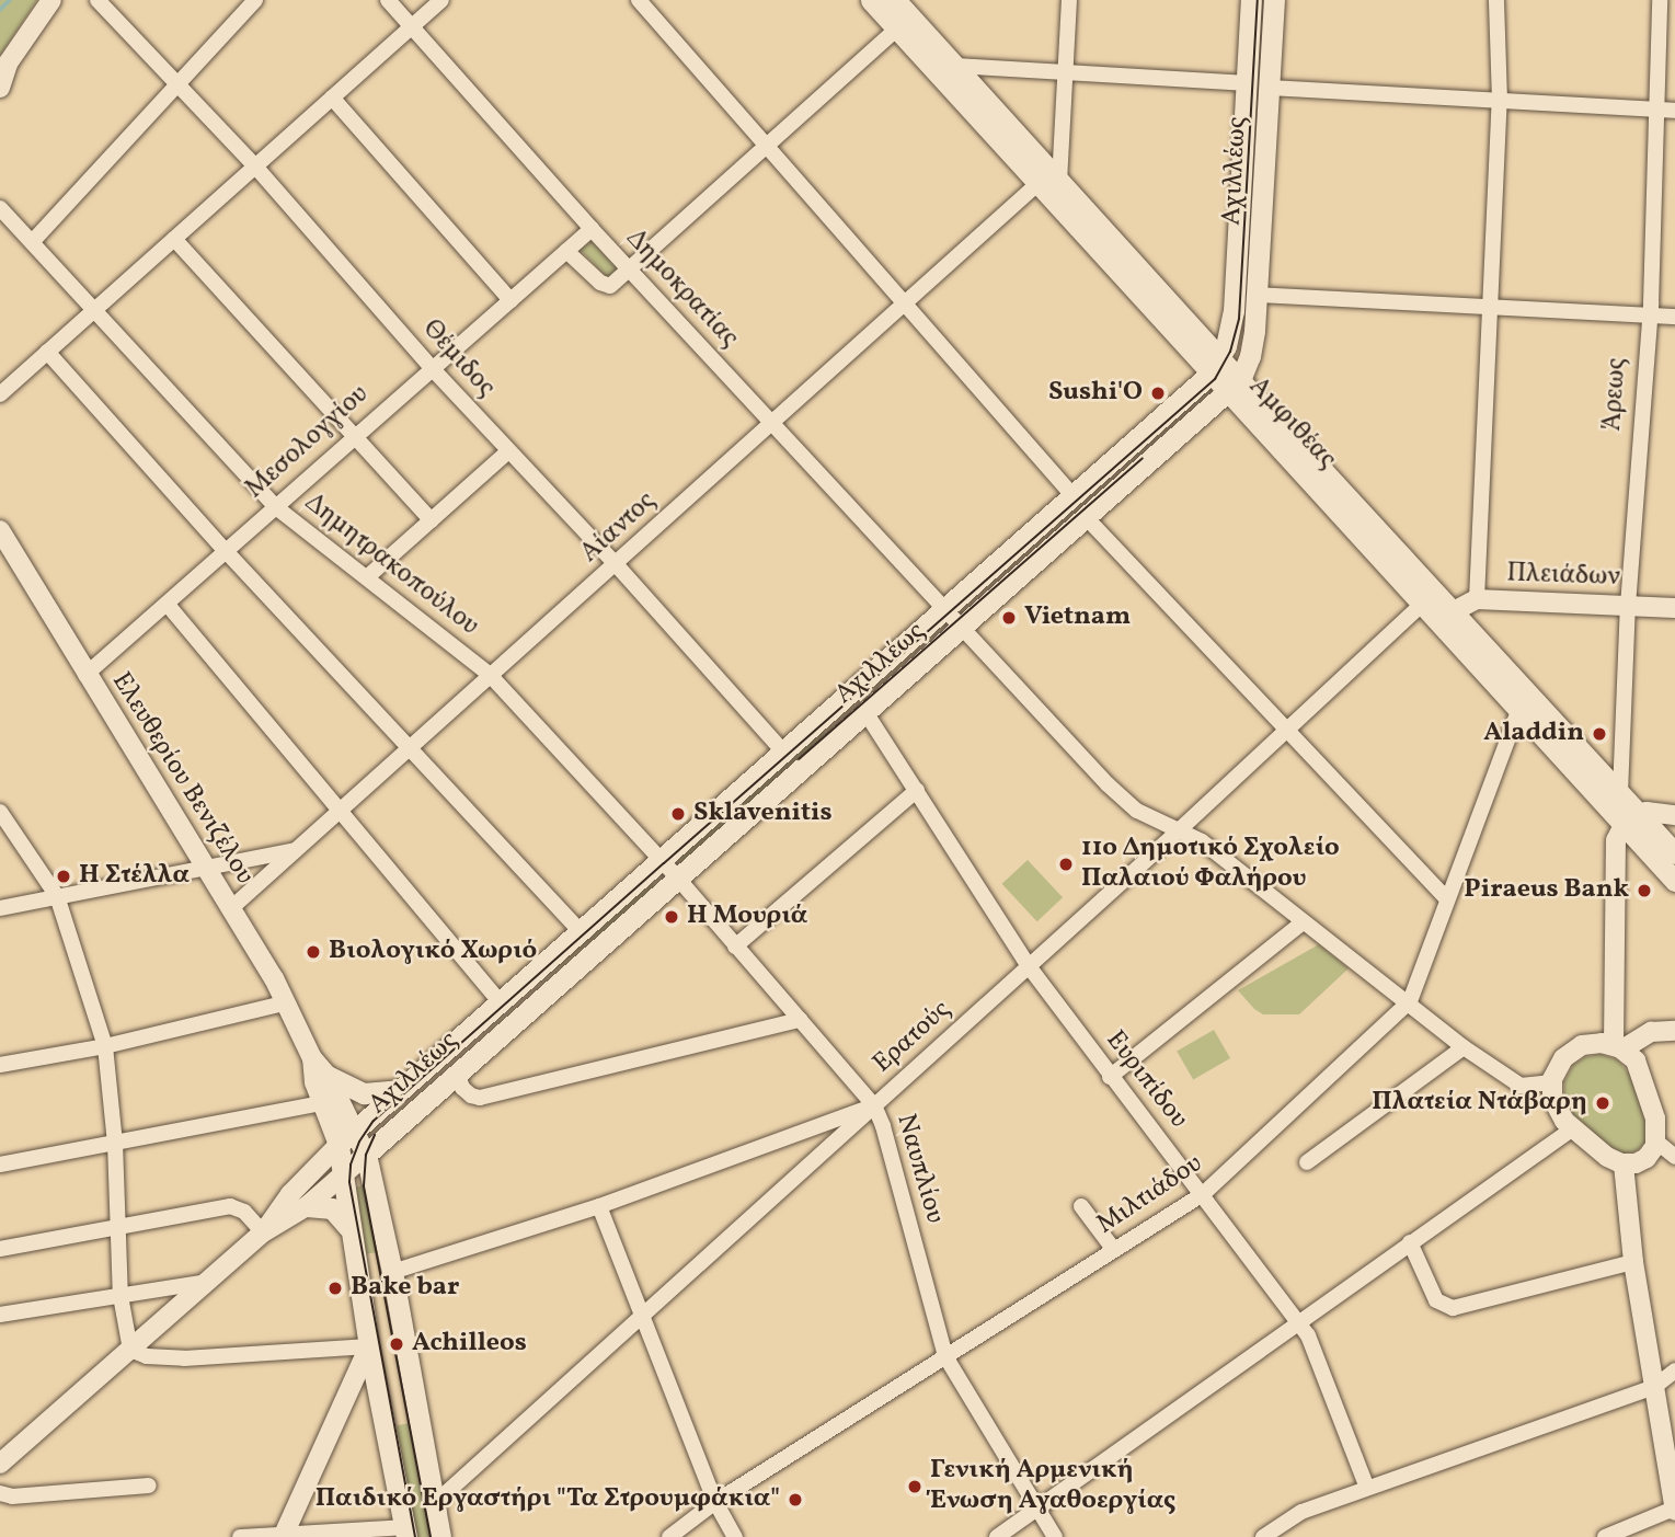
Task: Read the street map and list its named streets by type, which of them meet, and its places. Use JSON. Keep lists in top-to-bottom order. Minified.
{"streets":{"main road":["Αχιλλέως","Αμφιθέας","Ελευθερίου Βενιζέλου"],"street":["Δημοκρατίας","Θέμιδος","Άρεως","Μεσολογγίου","Αίαντος","Δημητρακοπούλου","Πλειάδων","Ερατούς","Ευριπίδου","Ναυπλίου","Μιλτιάδου"]},"crossings":[["Αχιλλέως","Δημοκρατίας"],["Αχιλλέως","Θέμιδος"],["Αχιλλέως","Αμφιθέας"],["Αχιλλέως","Δημητρακοπούλου"],["Αχιλλέως","Ελευθερίου Βενιζέλου"],["Αχιλλέως","Ευριπίδου"],["Αχιλλέως","Ναυπλίου"],["Δημοκρατίας","Μεσολογγίου"],["Δημοκρατίας","Αίαντος"],["Θέμιδος","Μεσολογγίου"],["Θέμιδος","Αίαντος"],["Άρεως","Αμφιθέας"],["Άρεως","Πλειάδων"],["Αμφιθέας","Αίαντος"],["Αμφιθέας","Πλειάδων"],["Αμφιθέας","Ερατούς"],["Αμφιθέας","Μιλτιάδου"],["Μεσολογγίου","Δημητρακοπούλου"],["Μεσολογγίου","Ελευθερίου Βενιζέλου"],["Αίαντος","Δημητρακοπούλου"],["Αίαντος","Ελευθερίου Βενιζέλου"],["Δημητρακοπούλου","Ναυπλίου"],["Ελευθερίου Βενιζέλου","Ερατούς"],["Ερατούς","Ευριπίδου"],["Ερατούς","Ναυπλίου"],["Ευριπίδου","Μιλτιάδου"],["Ναυπλίου","Μιλτιάδου"]],"places":["Sushi'O","Vietnam","Aladdin","Sklavenitis","11ο Δημοτικό Σχολείο Παλαιού Φαλήρου","Η Στέλλα","Piraeus Bank","Η Μουριά","Βιολογικό Χωριό","Πλατεία Ντάβαρη","Bake bar","Achilleos","Γενική Αρμενική Ένωση Αγαθοεργίας","Παιδικό Εργαστήρι \"Τα Στρουμφάκια\""]}
